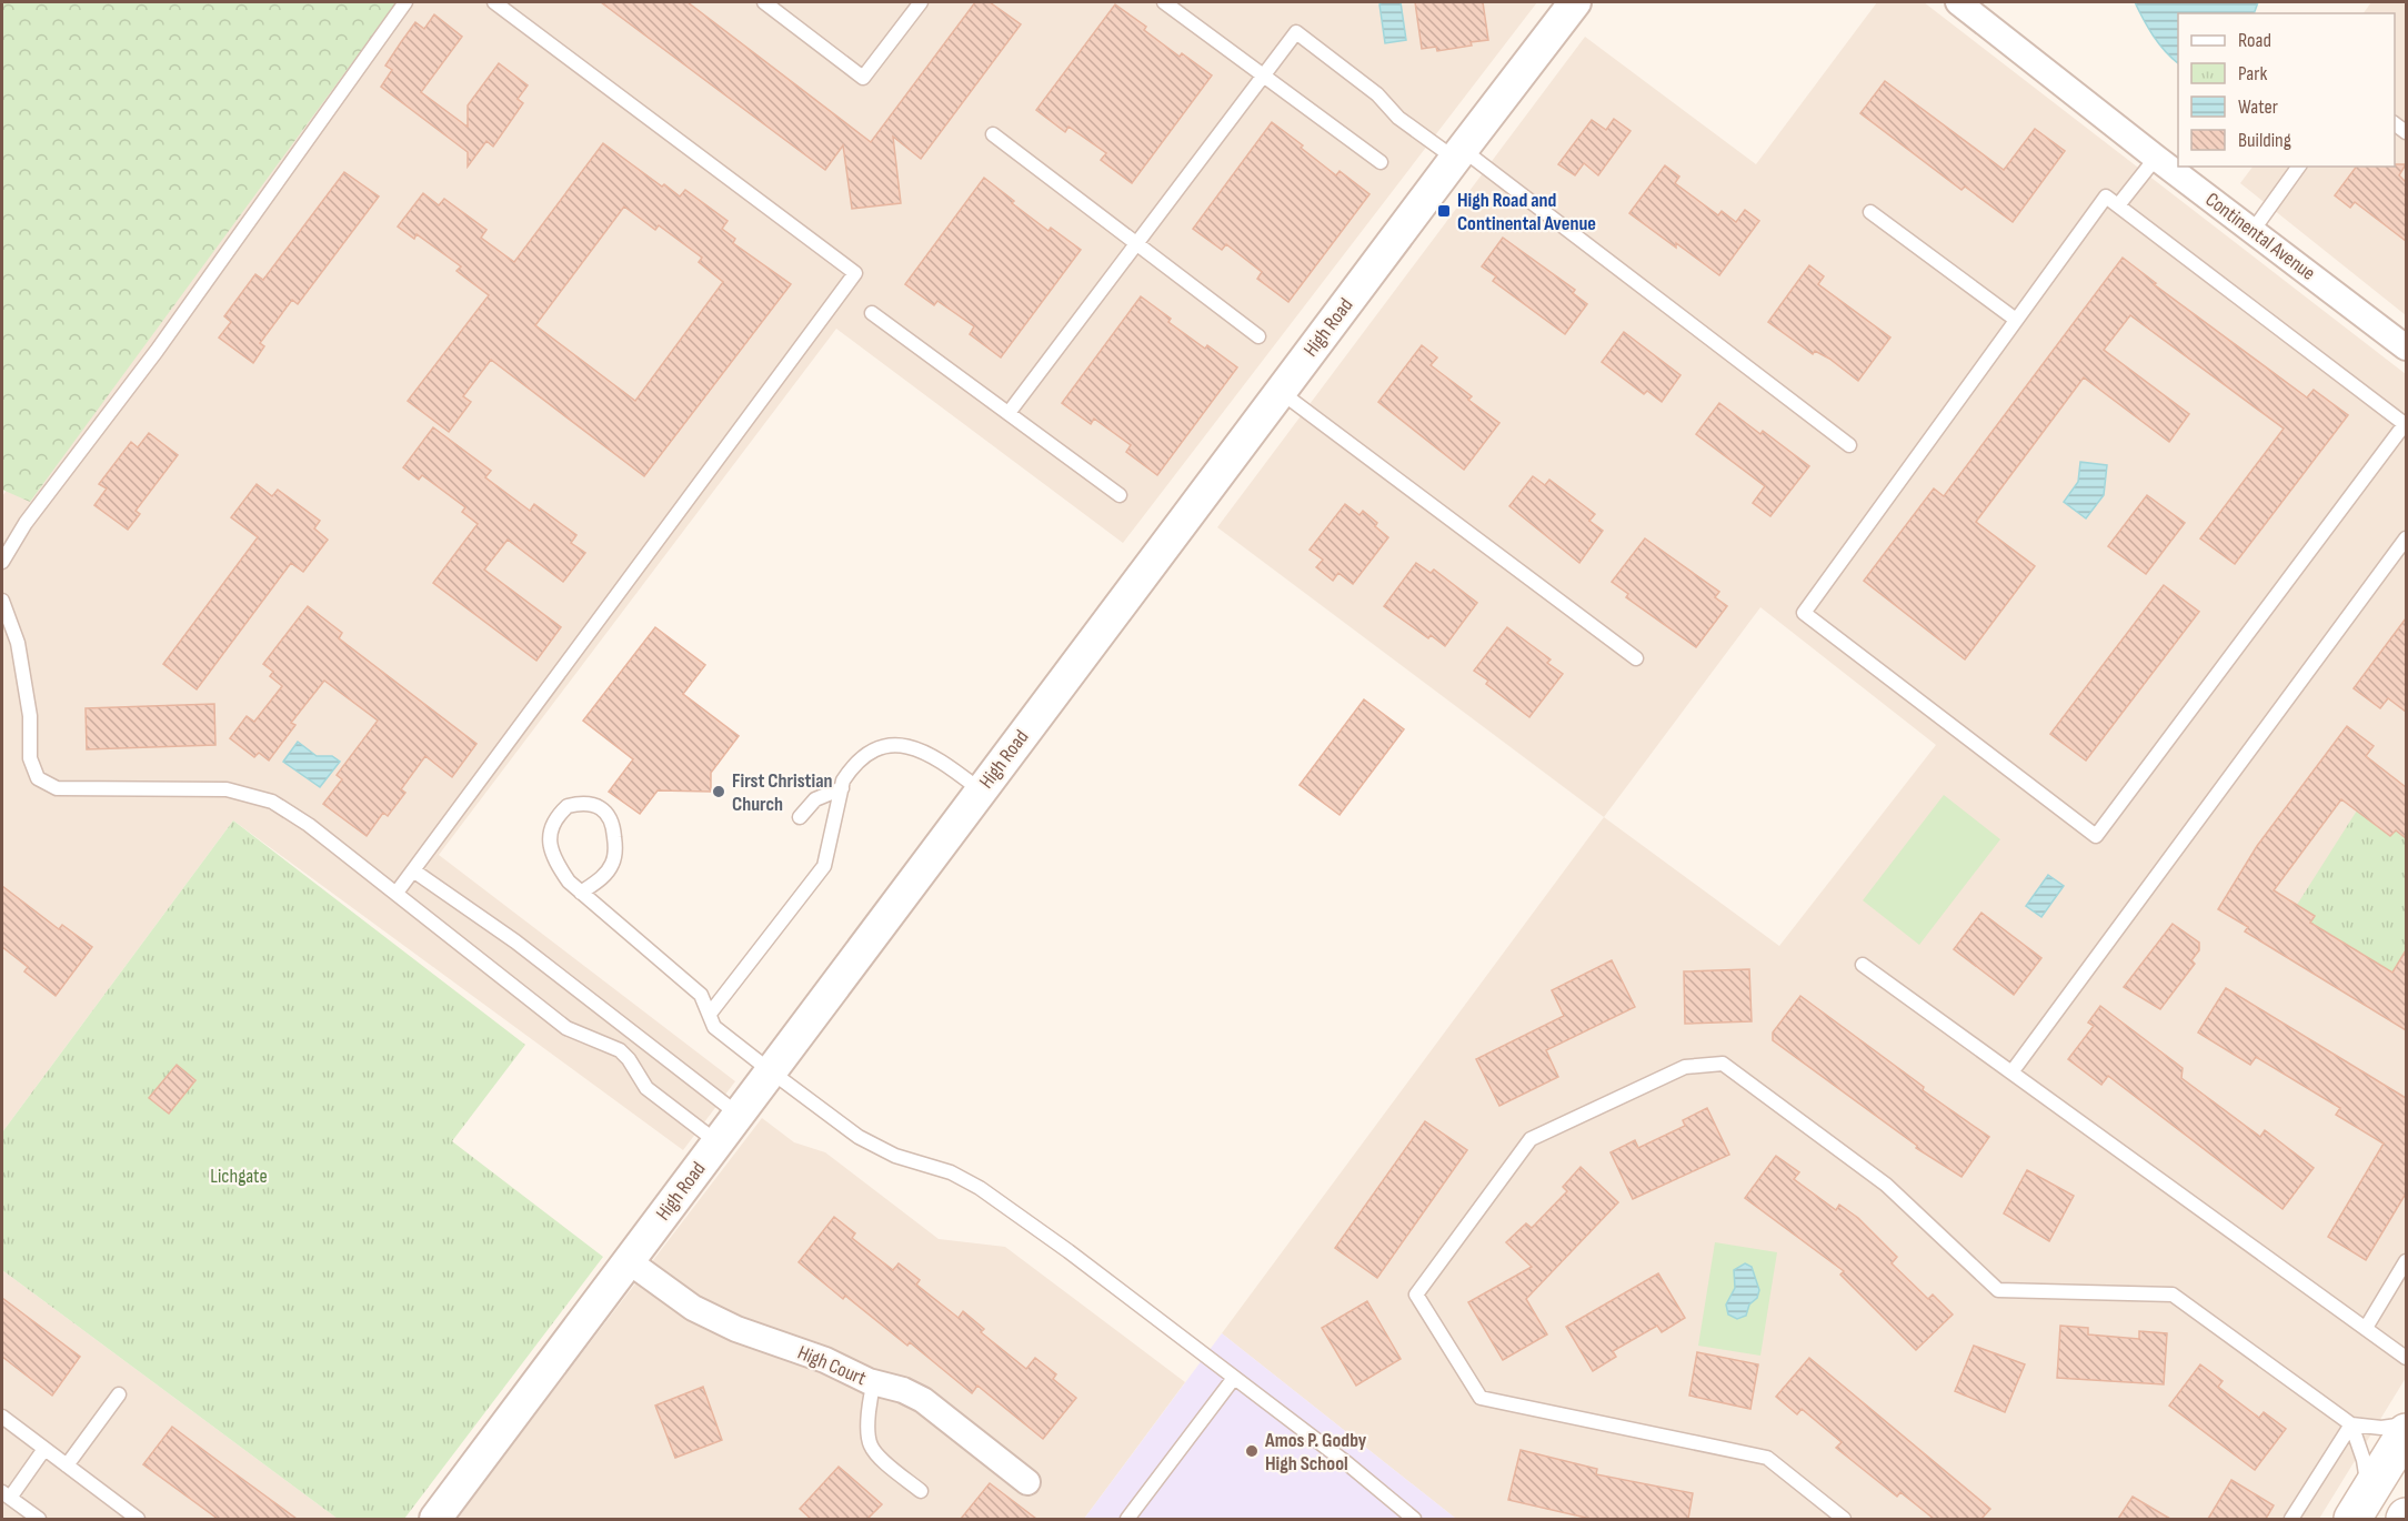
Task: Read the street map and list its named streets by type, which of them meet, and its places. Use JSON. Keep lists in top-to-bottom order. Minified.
{"streets":{"street":["Continental Avenue","High Road","High Court"]},"crossings":[["High Road","High Court"]],"parks":["Lichgate"],"places":{"transit":["High Road and Continental Avenue"],"other":["First Christian Church","Amos P. Godby High School"]},"legend":["Road","Park","Water","Building"]}
